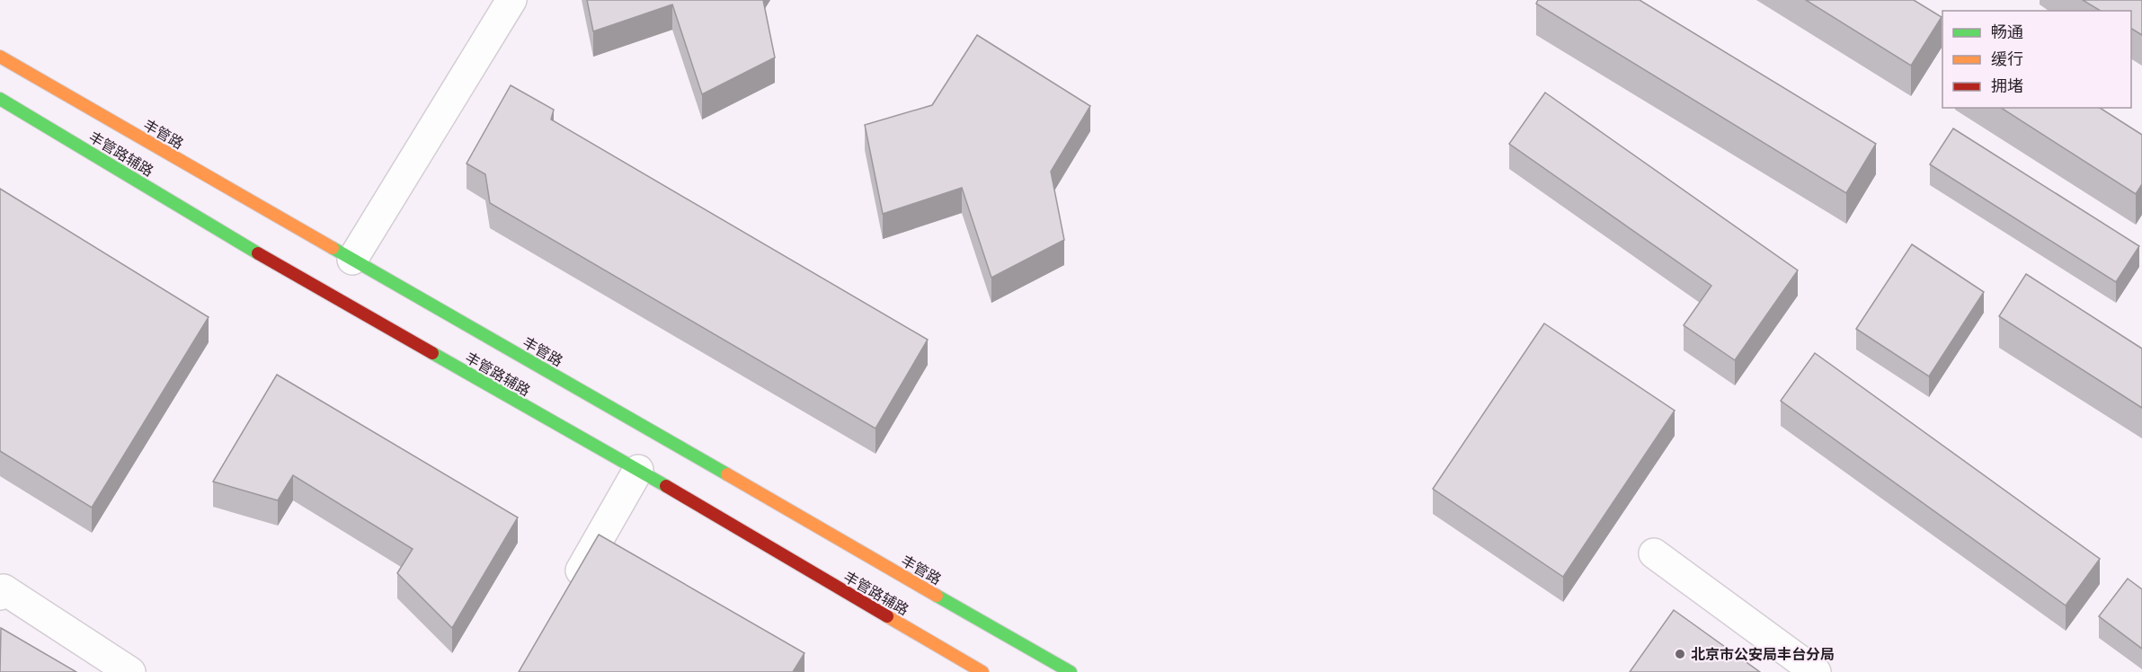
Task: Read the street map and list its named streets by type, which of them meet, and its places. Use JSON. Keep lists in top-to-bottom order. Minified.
{"streets":{"street":["丰管路","丰管路辅路"]},"places":["北京市公安局丰台分局"],"legend":["畅通","缓行","拥堵"]}
